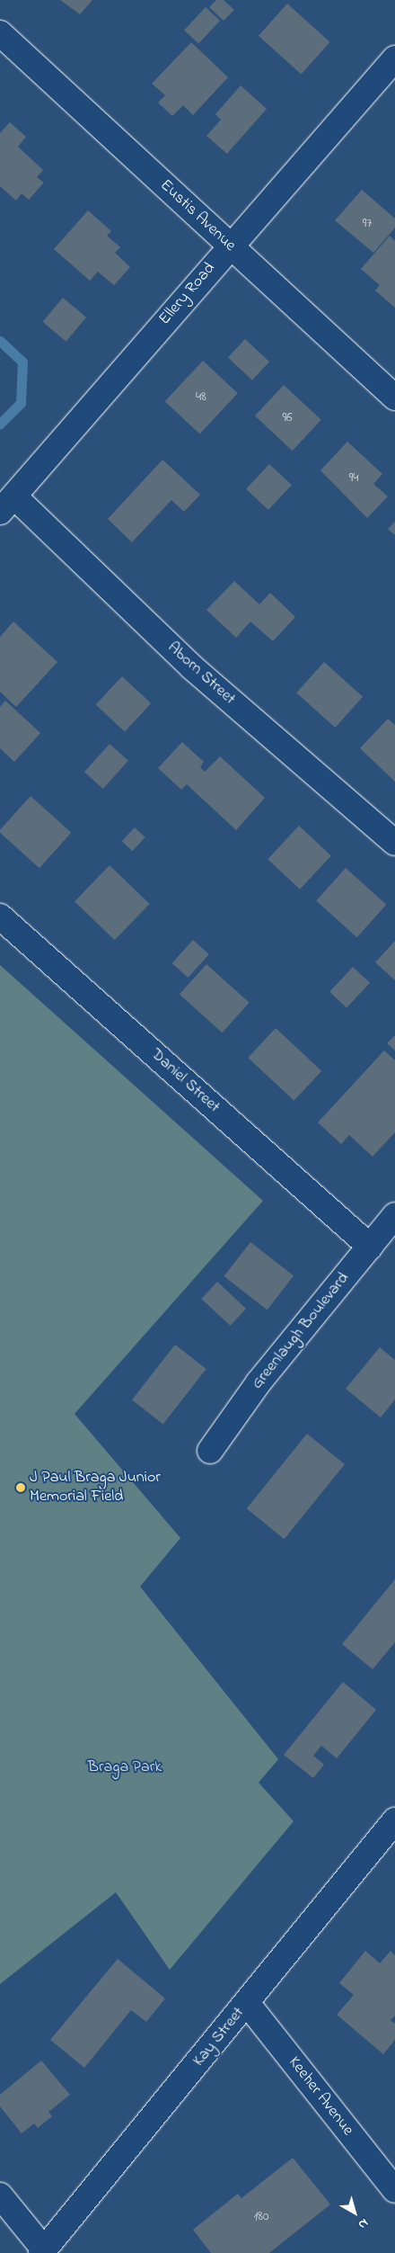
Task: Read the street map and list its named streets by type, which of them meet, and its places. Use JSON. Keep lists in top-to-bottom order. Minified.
{"streets":{"street":["Eustis Avenue","Ellery Road","Aborn Street","Daniel Street","Greenlaugh Boulevard","Kay Street","Keeher Avenue"]},"crossings":[["Eustis Avenue","Ellery Road"],["Ellery Road","Aborn Street"],["Daniel Street","Greenlaugh Boulevard"],["Kay Street","Keeher Avenue"]],"parks":["Braga Park"],"places":["J Paul Braga Junior Memorial Field"],"house_numbers":["97","48","96","94","180"],"north":"bottom right"}
